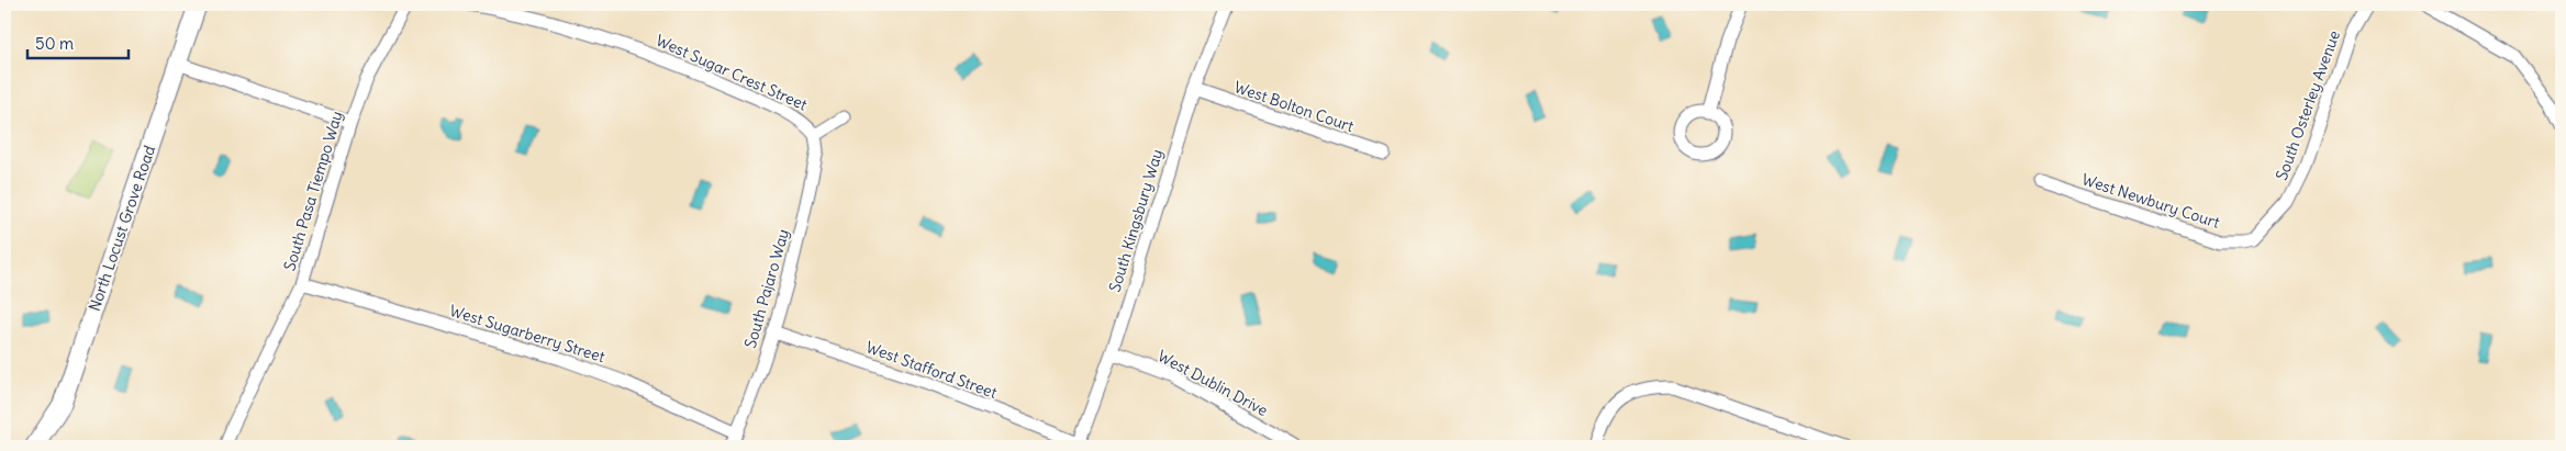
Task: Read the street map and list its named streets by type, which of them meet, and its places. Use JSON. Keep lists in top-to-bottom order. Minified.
{"streets":{"street":["West Sugar Crest Street","South Osterley Avenue","West Bolton Court","South Pasa Tiempo Way","West Newbury Court","South Kingsbury Way","North Locust Grove Road","South Pajaro Way","West Sugarberry Street","West Stafford Street","West Dublin Drive"]},"crossings":[["West Sugar Crest Street","South Pajaro Way"],["South Osterley Avenue","West Newbury Court"],["West Bolton Court","South Kingsbury Way"],["South Pasa Tiempo Way","West Sugarberry Street"],["South Kingsbury Way","West Stafford Street"],["South Kingsbury Way","West Dublin Drive"],["South Pajaro Way","West Sugarberry Street"],["South Pajaro Way","West Stafford Street"]],"scale_bar":"50 m"}
